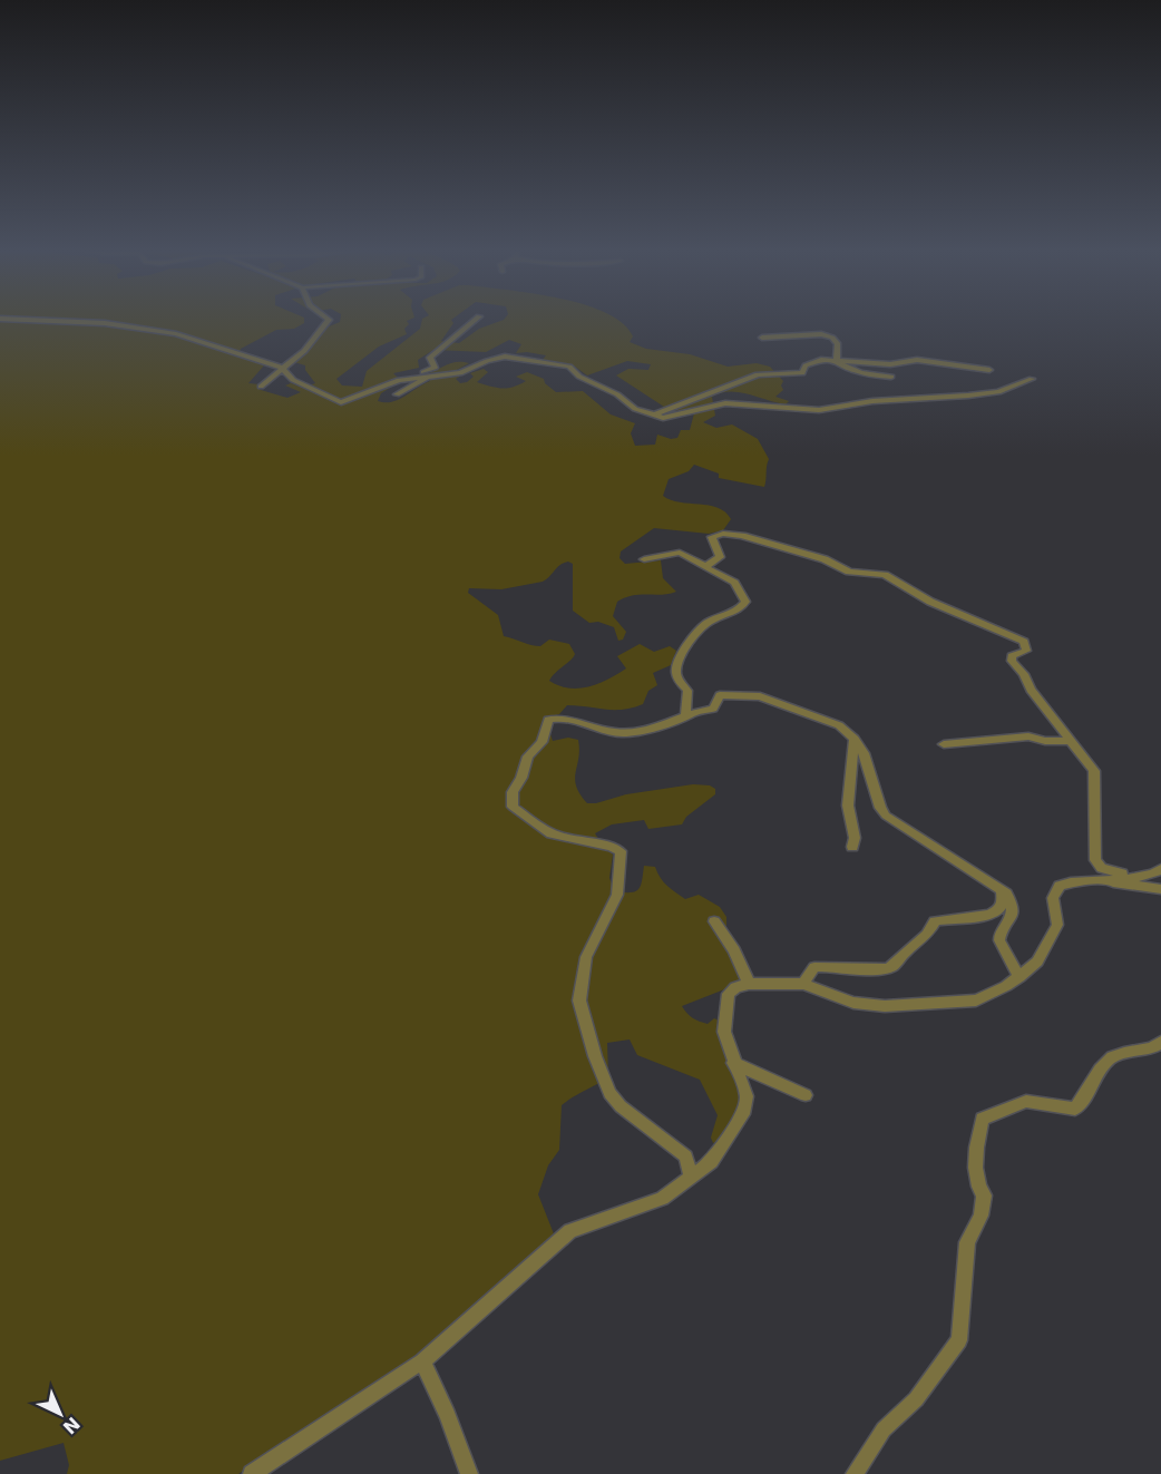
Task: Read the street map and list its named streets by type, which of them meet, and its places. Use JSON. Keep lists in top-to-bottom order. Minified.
{"north":"bottom right"}
